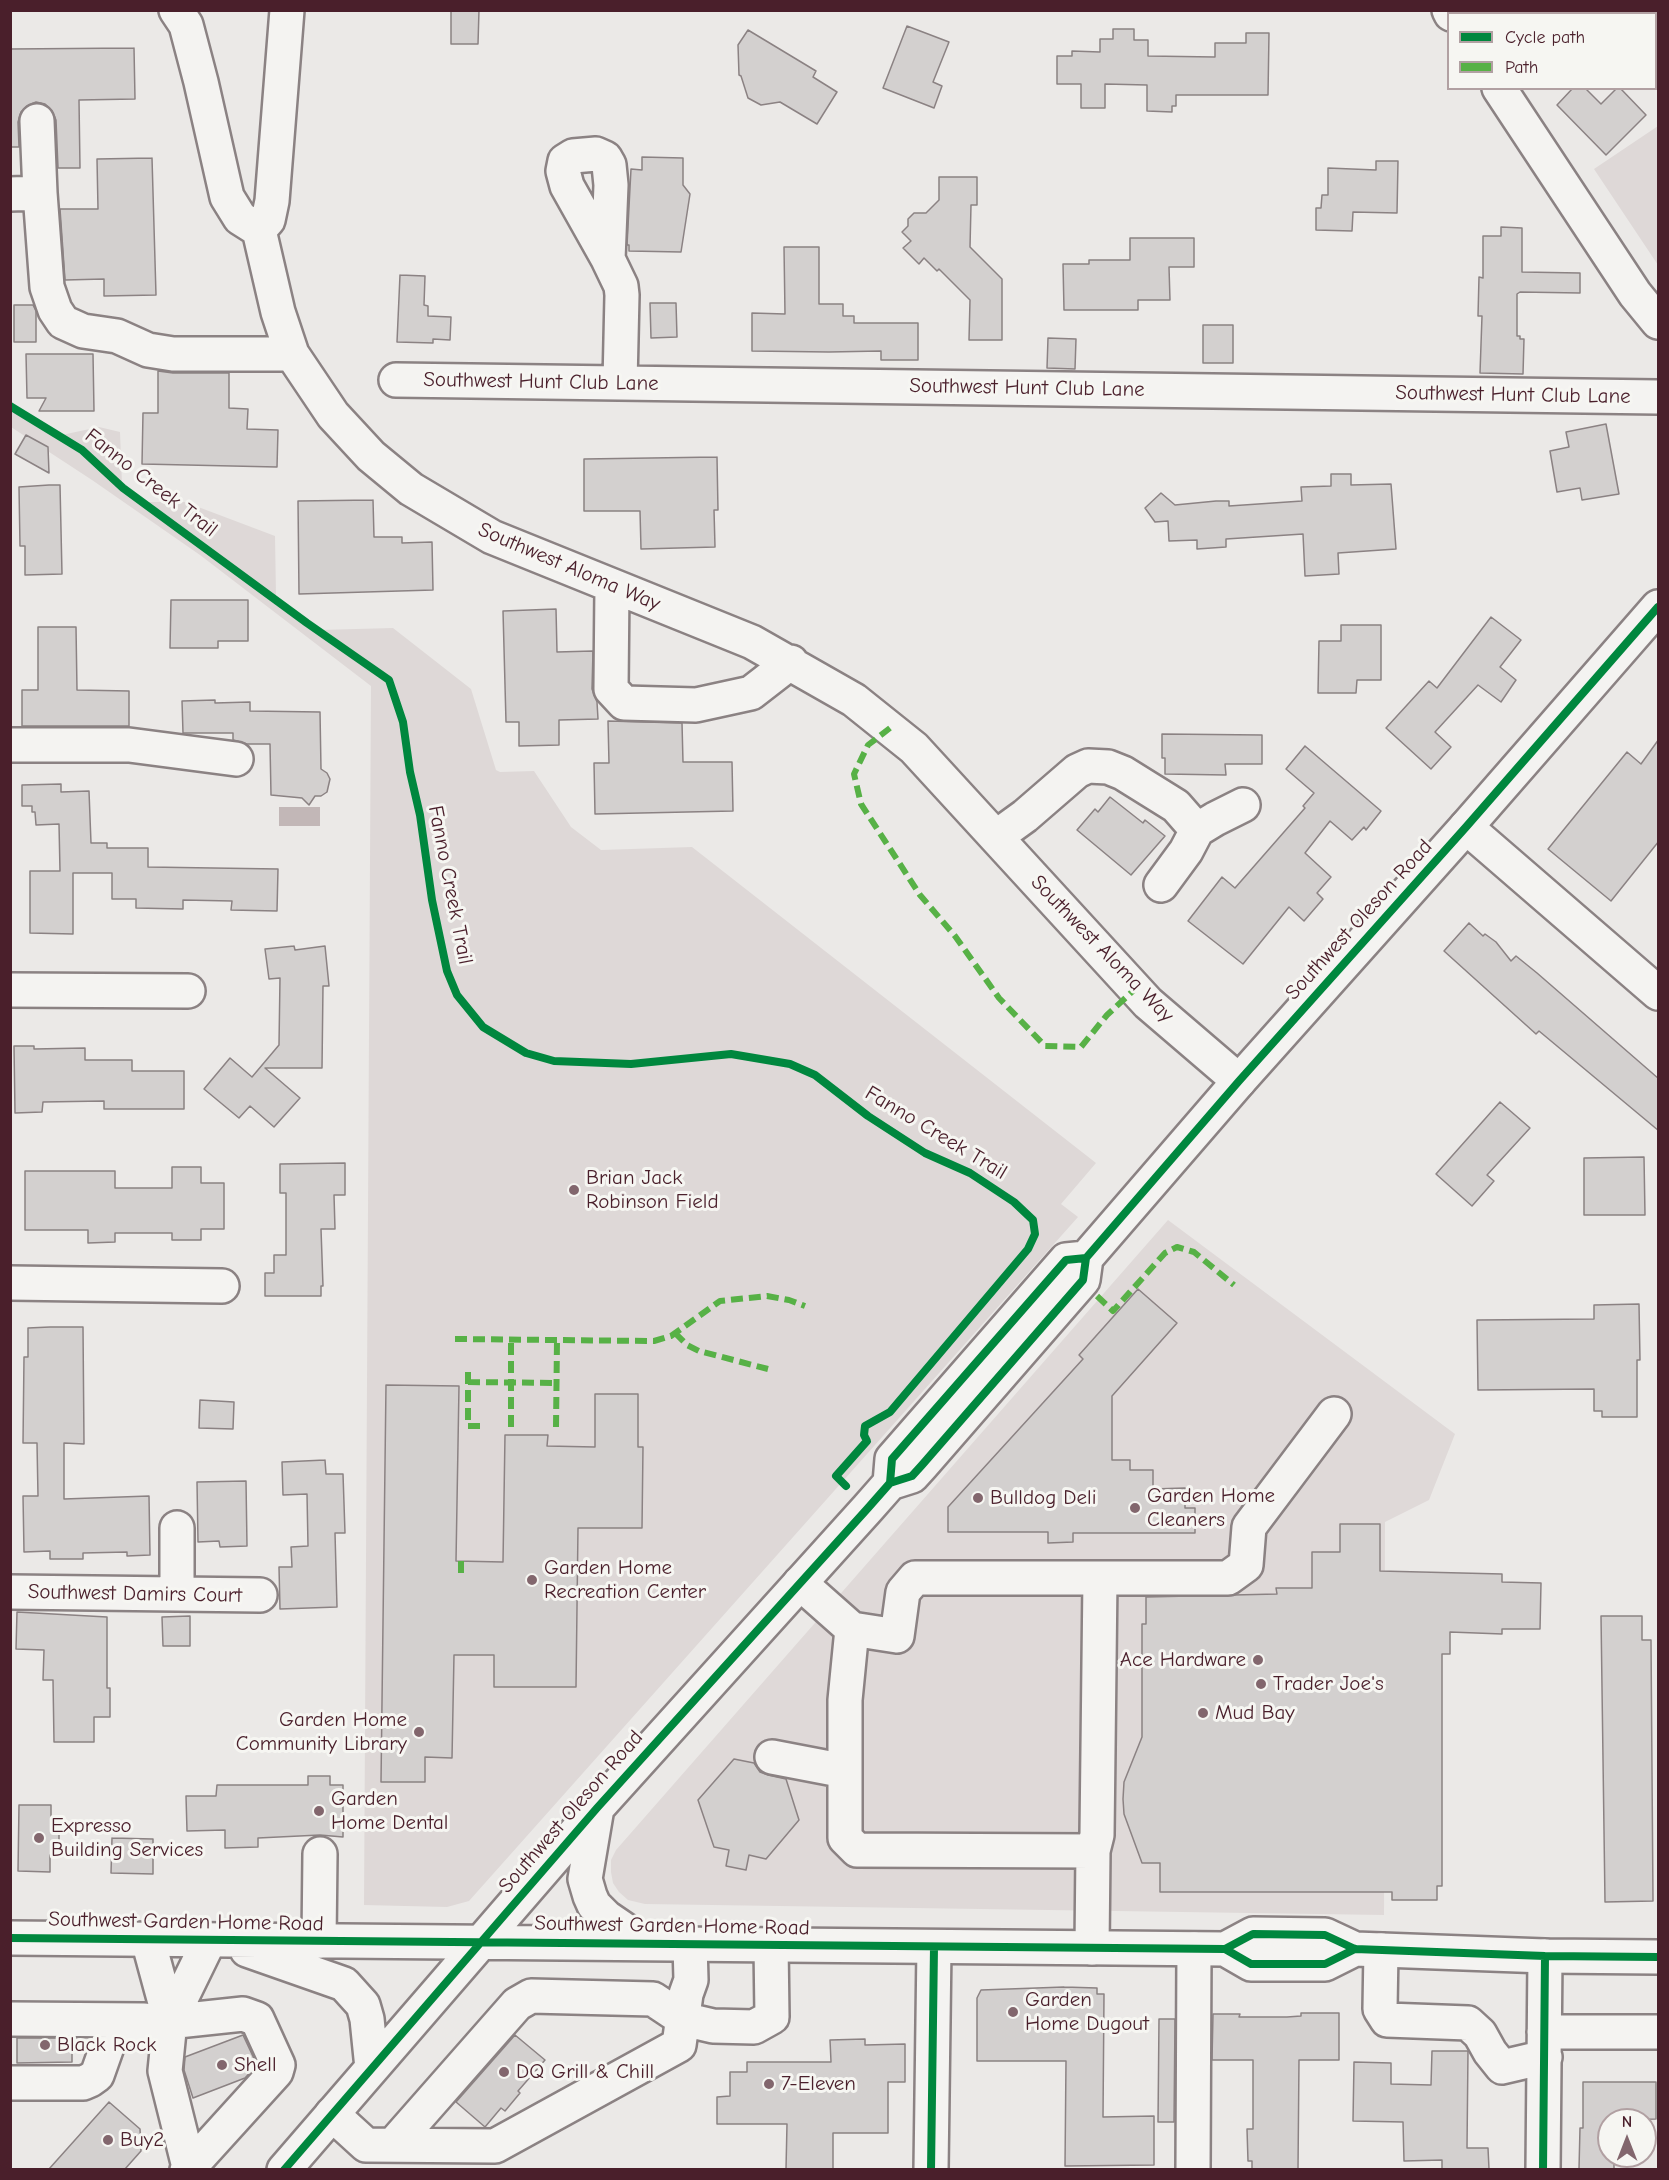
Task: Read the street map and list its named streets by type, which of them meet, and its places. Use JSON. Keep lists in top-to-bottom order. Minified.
{"streets":{"street":["Southwest Hunt Club Lane","Southwest Aloma Way","Southwest Oleson Road","Southwest Damirs Court","Southwest Garden Home Road"],"cycle path":["Fanno Creek Trail"]},"crossings":[["Southwest Aloma Way","Southwest Oleson Road"],["Southwest Oleson Road","Southwest Garden Home Road"]],"places":["Brian Jack Robinson Field","Bulldog Deli","Garden Home Cleaners","Garden Home Recreation Center","Ace Hardware","Trader Joe's","Mud Bay","Garden Home Community Library","Garden Home Dental","Expresso Building Services","Garden Home Dugout","Black Rock","Shell","DQ Grill & Chill","7-Eleven","Buy2"],"legend":["Cycle path","Path"],"north":"top"}
